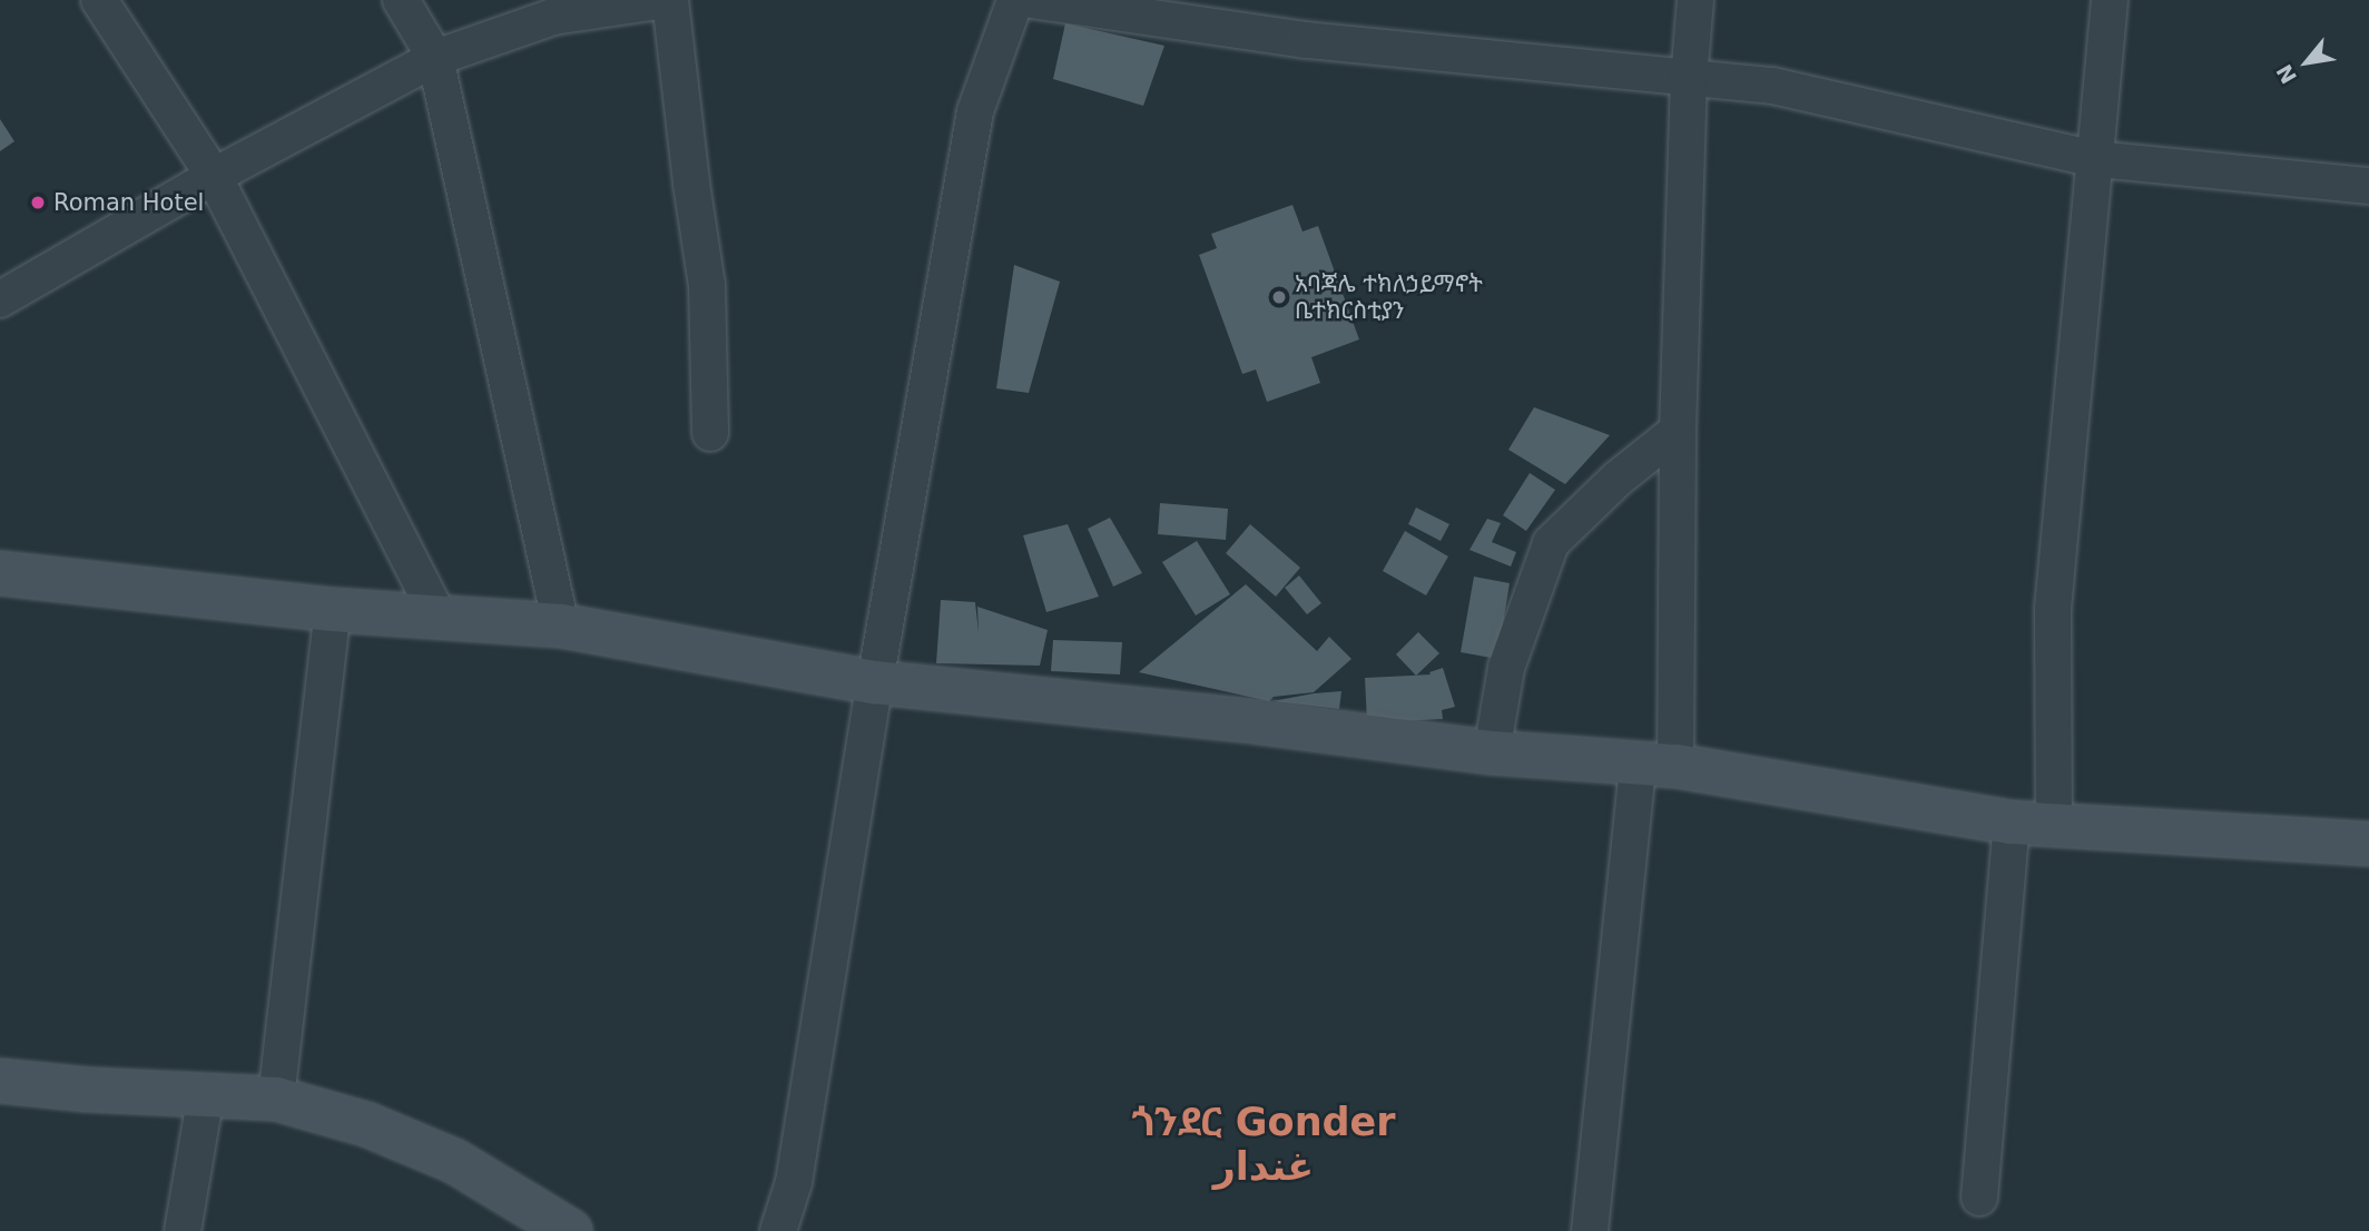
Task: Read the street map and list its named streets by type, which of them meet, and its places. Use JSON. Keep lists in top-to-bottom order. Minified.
{"districts":["ጎንደር Gonder غندار"],"places":["Roman Hotel","አባጃሌ ተክለኃይማኖት ቤተክርስቲያን"],"north":"bottom left"}
